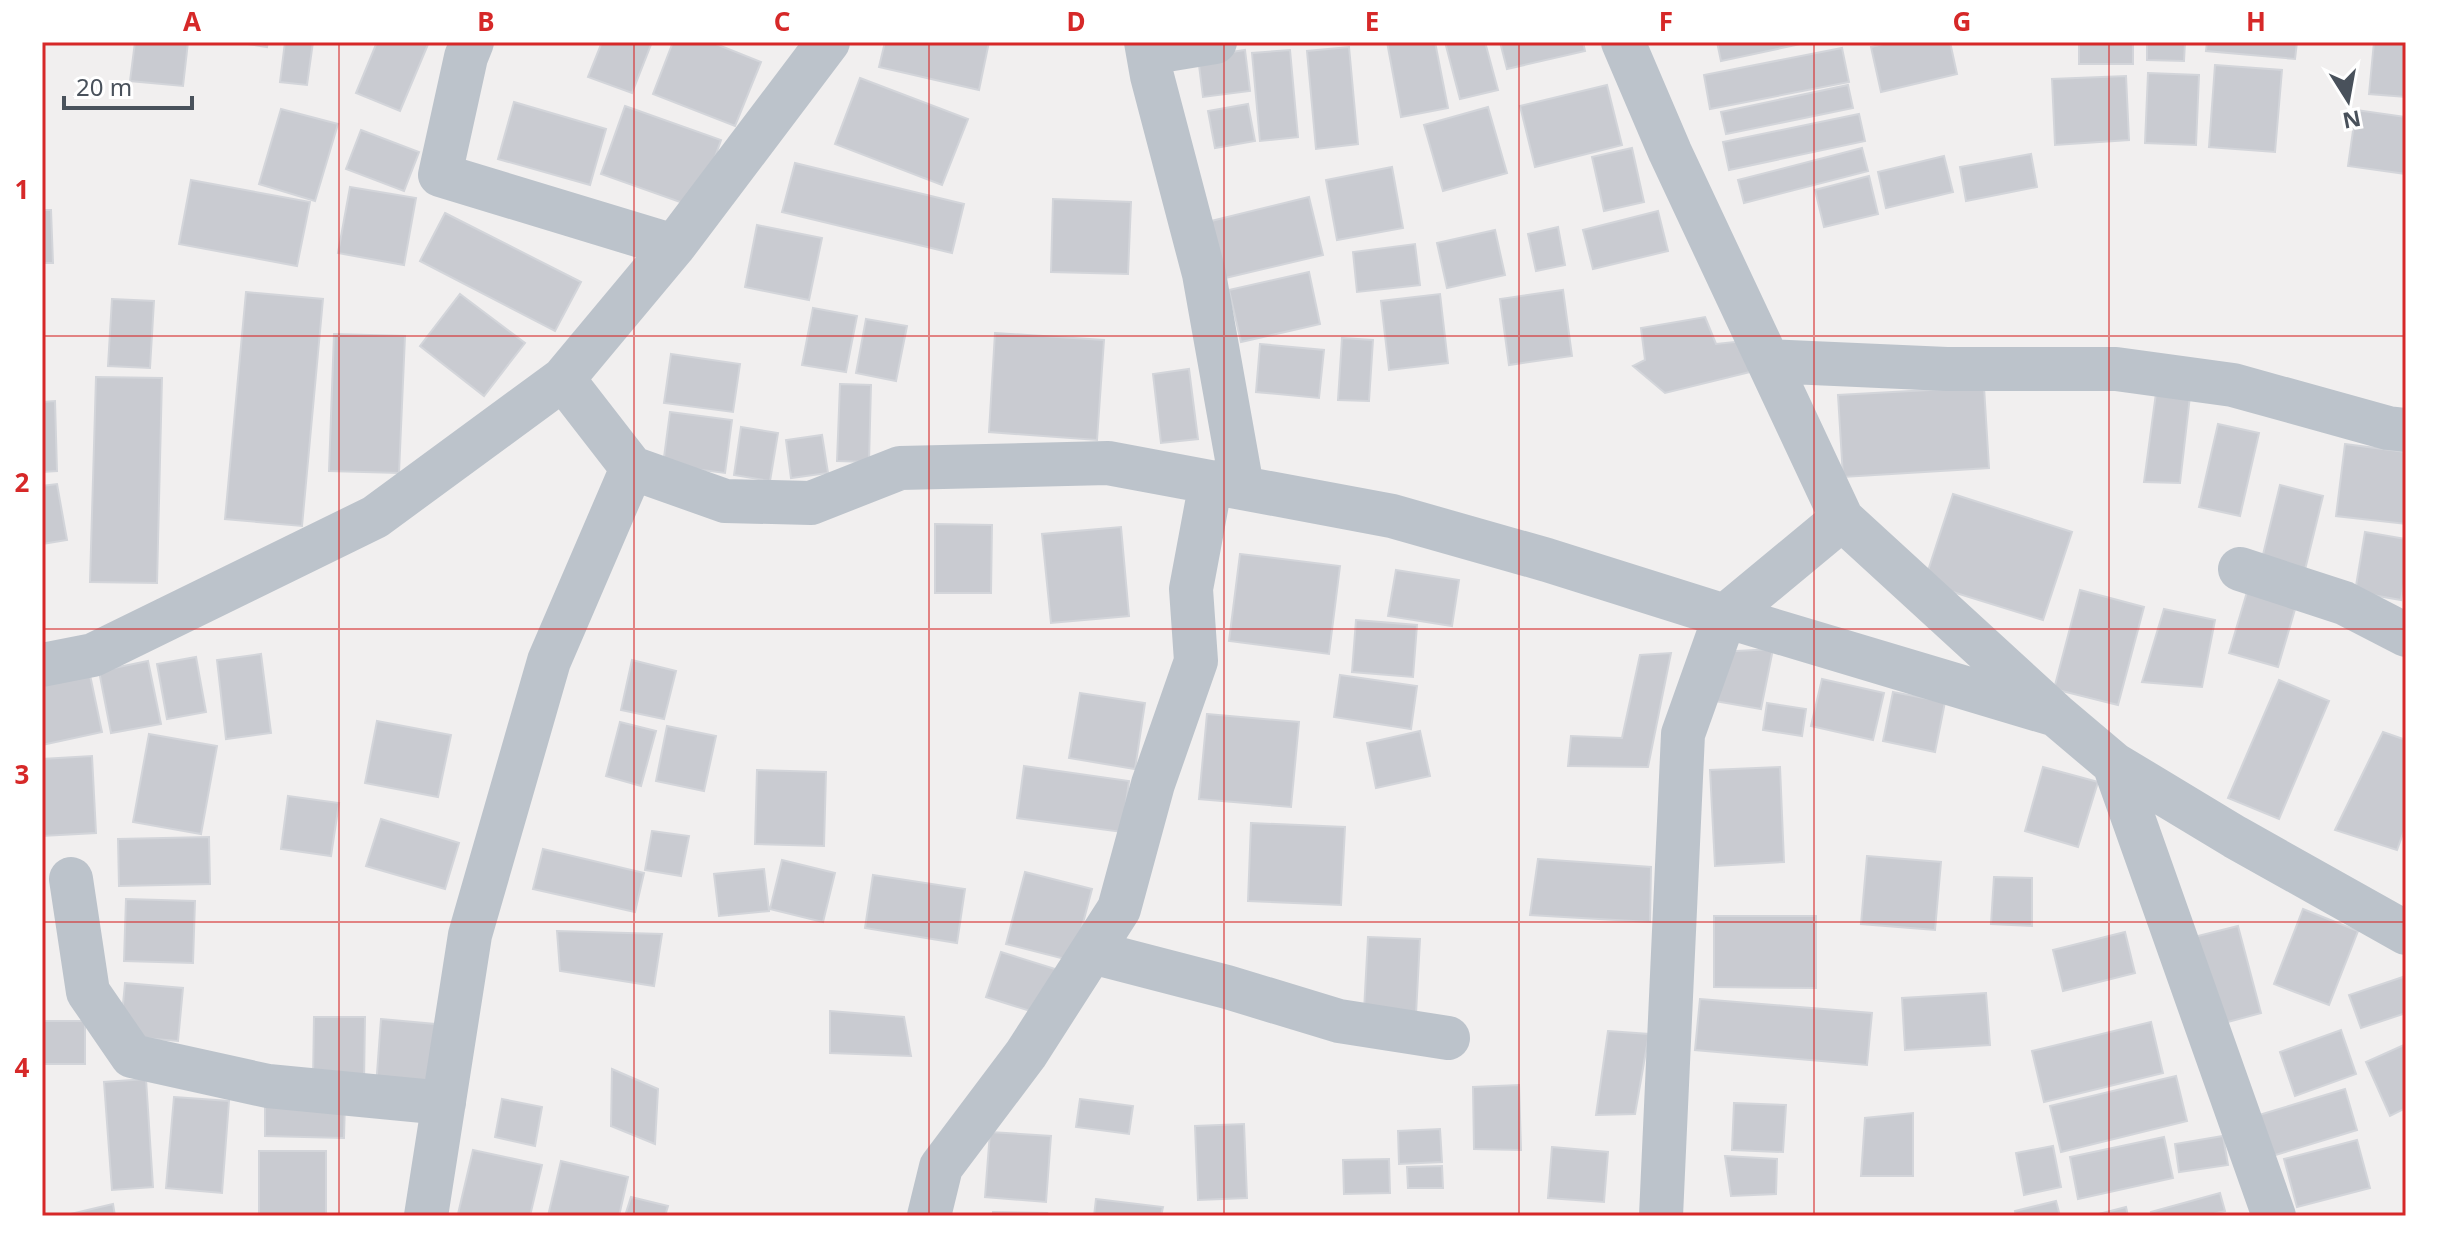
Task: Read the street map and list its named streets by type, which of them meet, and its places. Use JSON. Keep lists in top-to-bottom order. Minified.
{"scale_bar":"20 m","north":"bottom","grid":{"columns":["A","B","C","D","E","F","G","H"],"rows":["1","2","3","4"]}}
